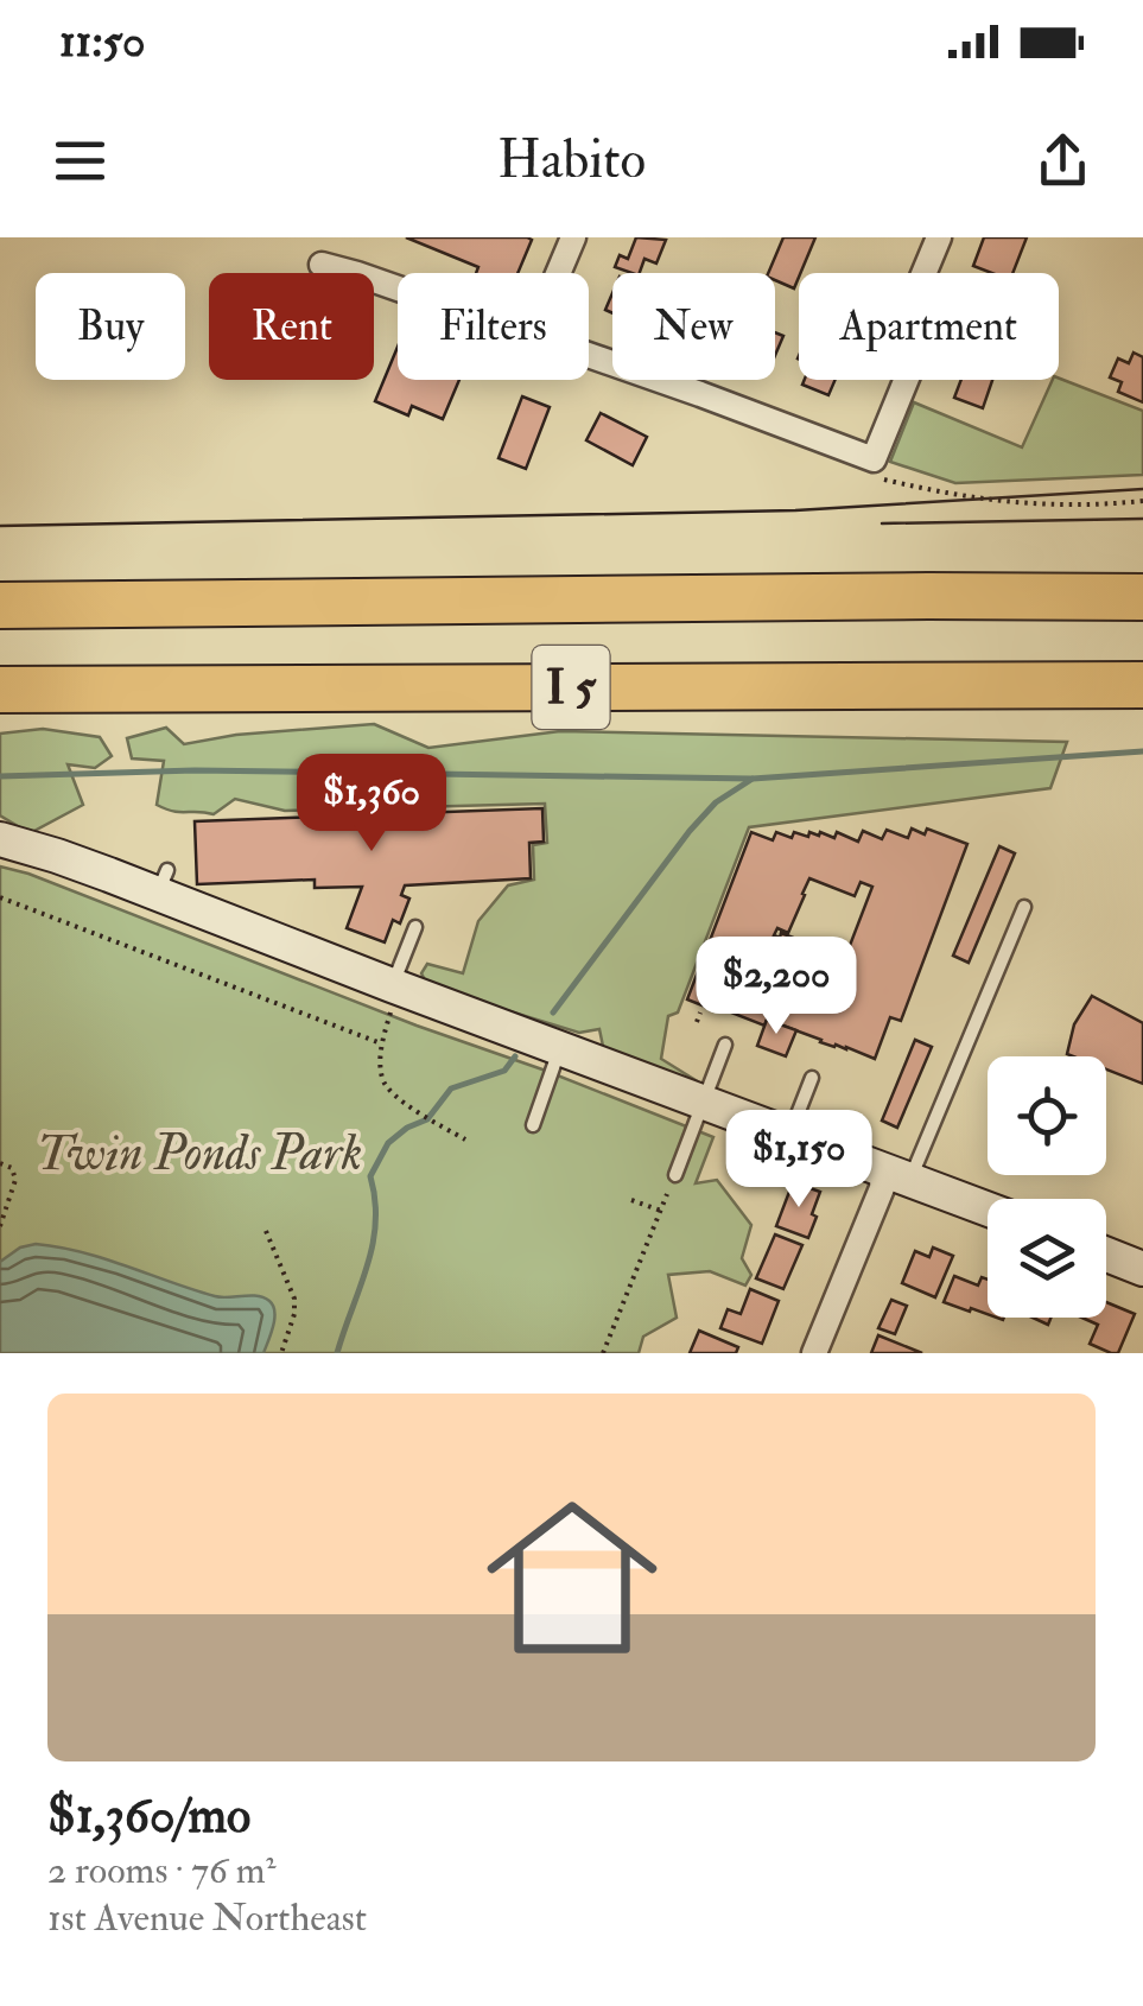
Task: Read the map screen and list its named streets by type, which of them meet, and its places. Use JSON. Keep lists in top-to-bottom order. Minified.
{"streets":{"highway":["I 5"]},"parks":["Twin Ponds Park"],"page":{"status":"11:50","header":"Habito","chip":["Buy","Rent","Filters","New","Apartment"],"price":["$1,360","$2,200","$1,150"],"list":[{"name":"$1,360/mo","note":"2 rooms · 76 m² · 1st Avenue Northeast"}]}}
